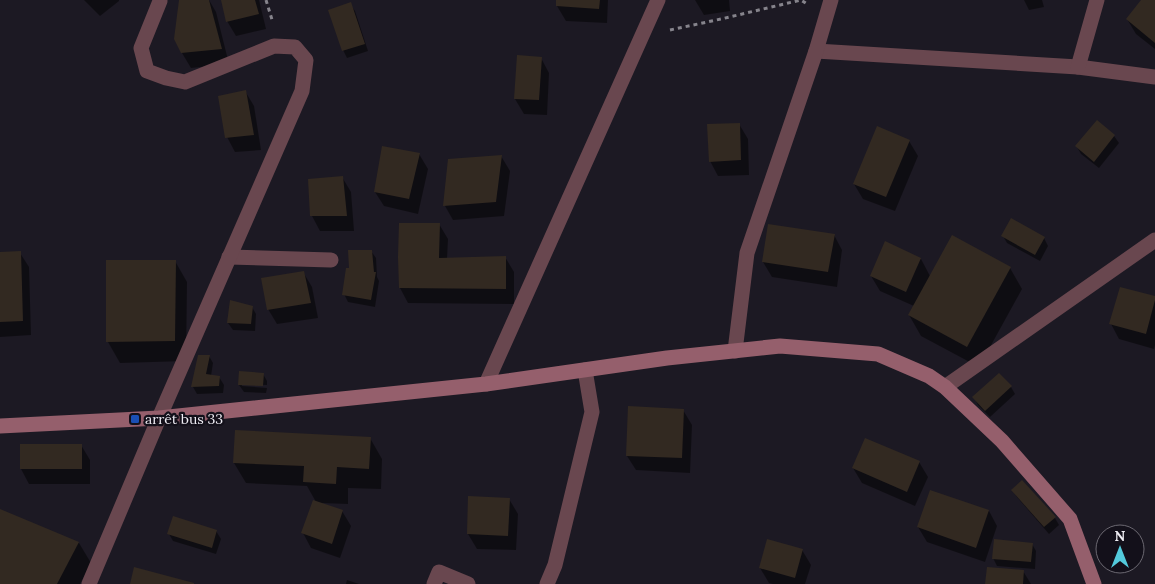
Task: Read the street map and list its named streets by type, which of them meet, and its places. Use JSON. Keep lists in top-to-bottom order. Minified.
{"places":{"transit":["arrêt bus 33"]},"north":"top"}
